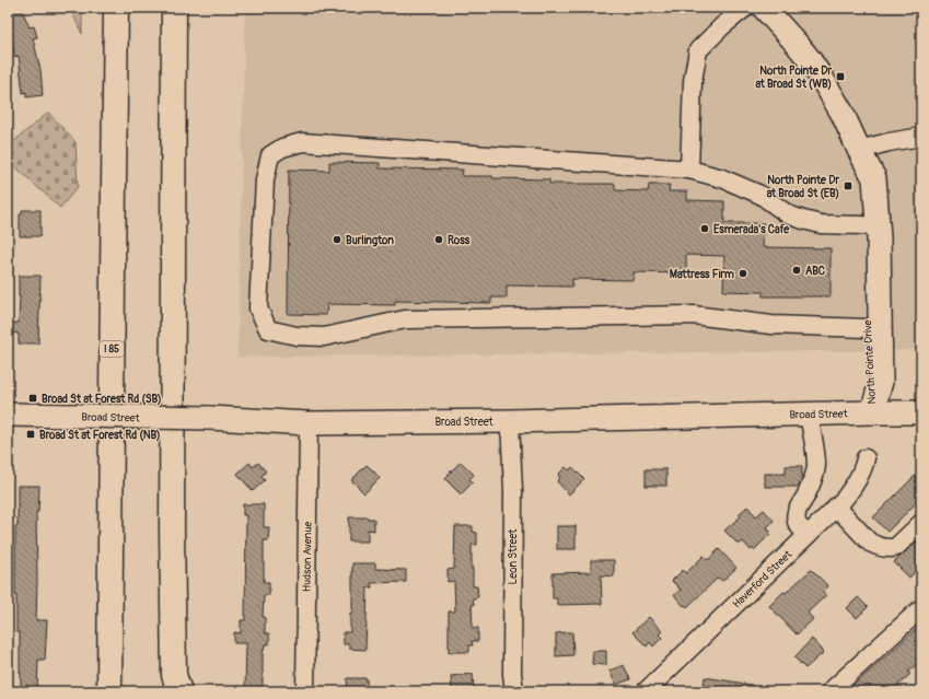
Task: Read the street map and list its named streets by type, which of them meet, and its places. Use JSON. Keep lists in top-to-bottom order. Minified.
{"streets":{"highway":["I 85"],"main road":["North Pointe Drive","Broad Street"],"street":["Hudson Avenue","Leon Street","Haverford Street"]},"crossings":[["North Pointe Drive","Broad Street"],["Broad Street","Hudson Avenue"],["Broad Street","Leon Street"]],"places":{"transit":["North Pointe Dr at Broad St (WB)","North Pointe Dr at Broad St (EB)","Broad St at Forest Rd (SB)","Broad St at Forest Rd (NB)"],"other":["Esmerada's Cafe","Burlington","Ross","ABC","Mattress Firm"]}}
